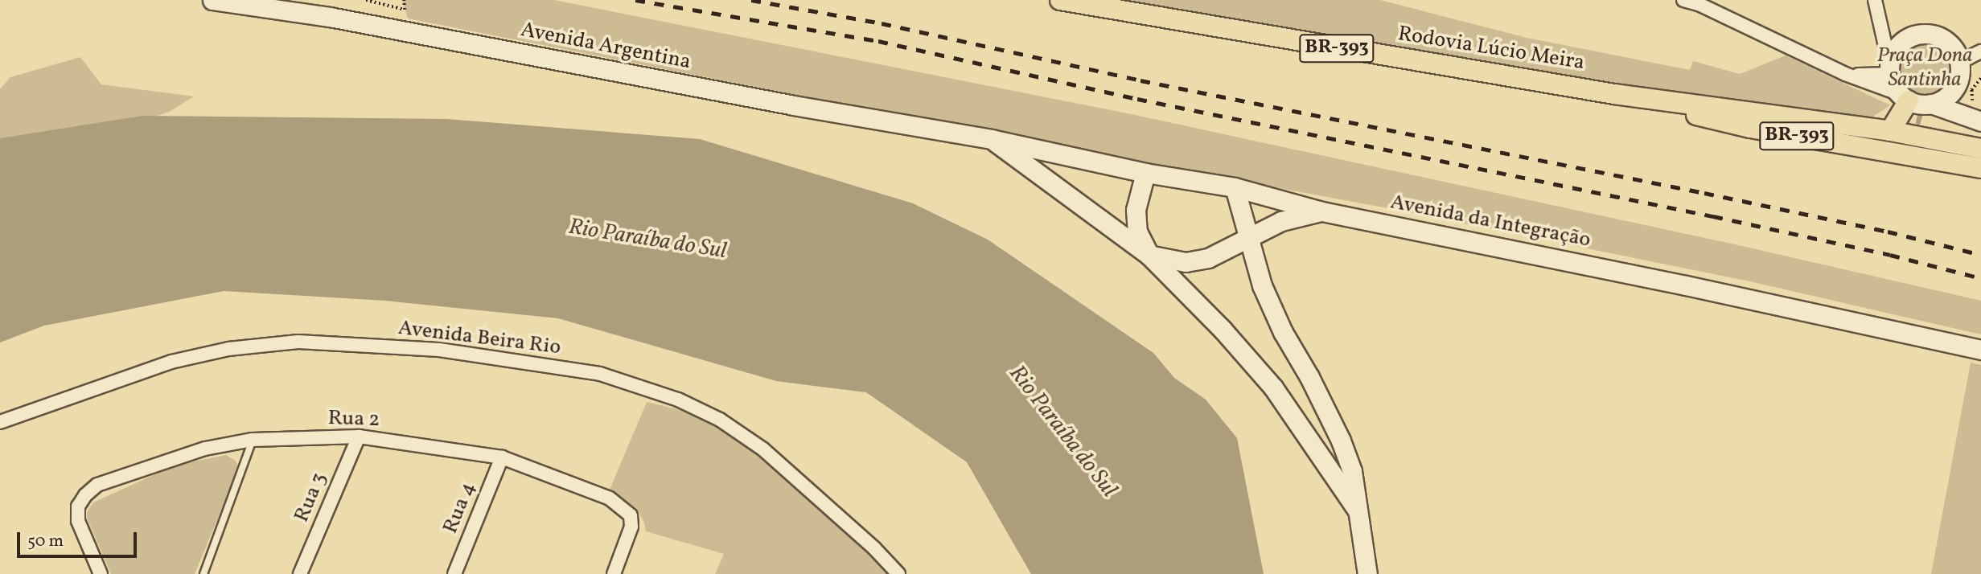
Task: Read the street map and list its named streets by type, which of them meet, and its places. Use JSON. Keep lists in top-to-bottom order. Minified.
{"streets":{"main road":["BR-393","Rodovia Lúcio Meira"],"street":["Avenida Argentina","Avenida da Integração","Avenida Beira Rio","Rua 2","Rua 3","Rua 4"]},"crossings":[["Avenida Argentina","Avenida da Integração"],["Rua 2","Rua 3"],["Rua 2","Rua 4"]],"water":["Rio Paraíba do Sul"],"parks":["Praça Dona Santinha"],"scale_bar":"50 m"}
